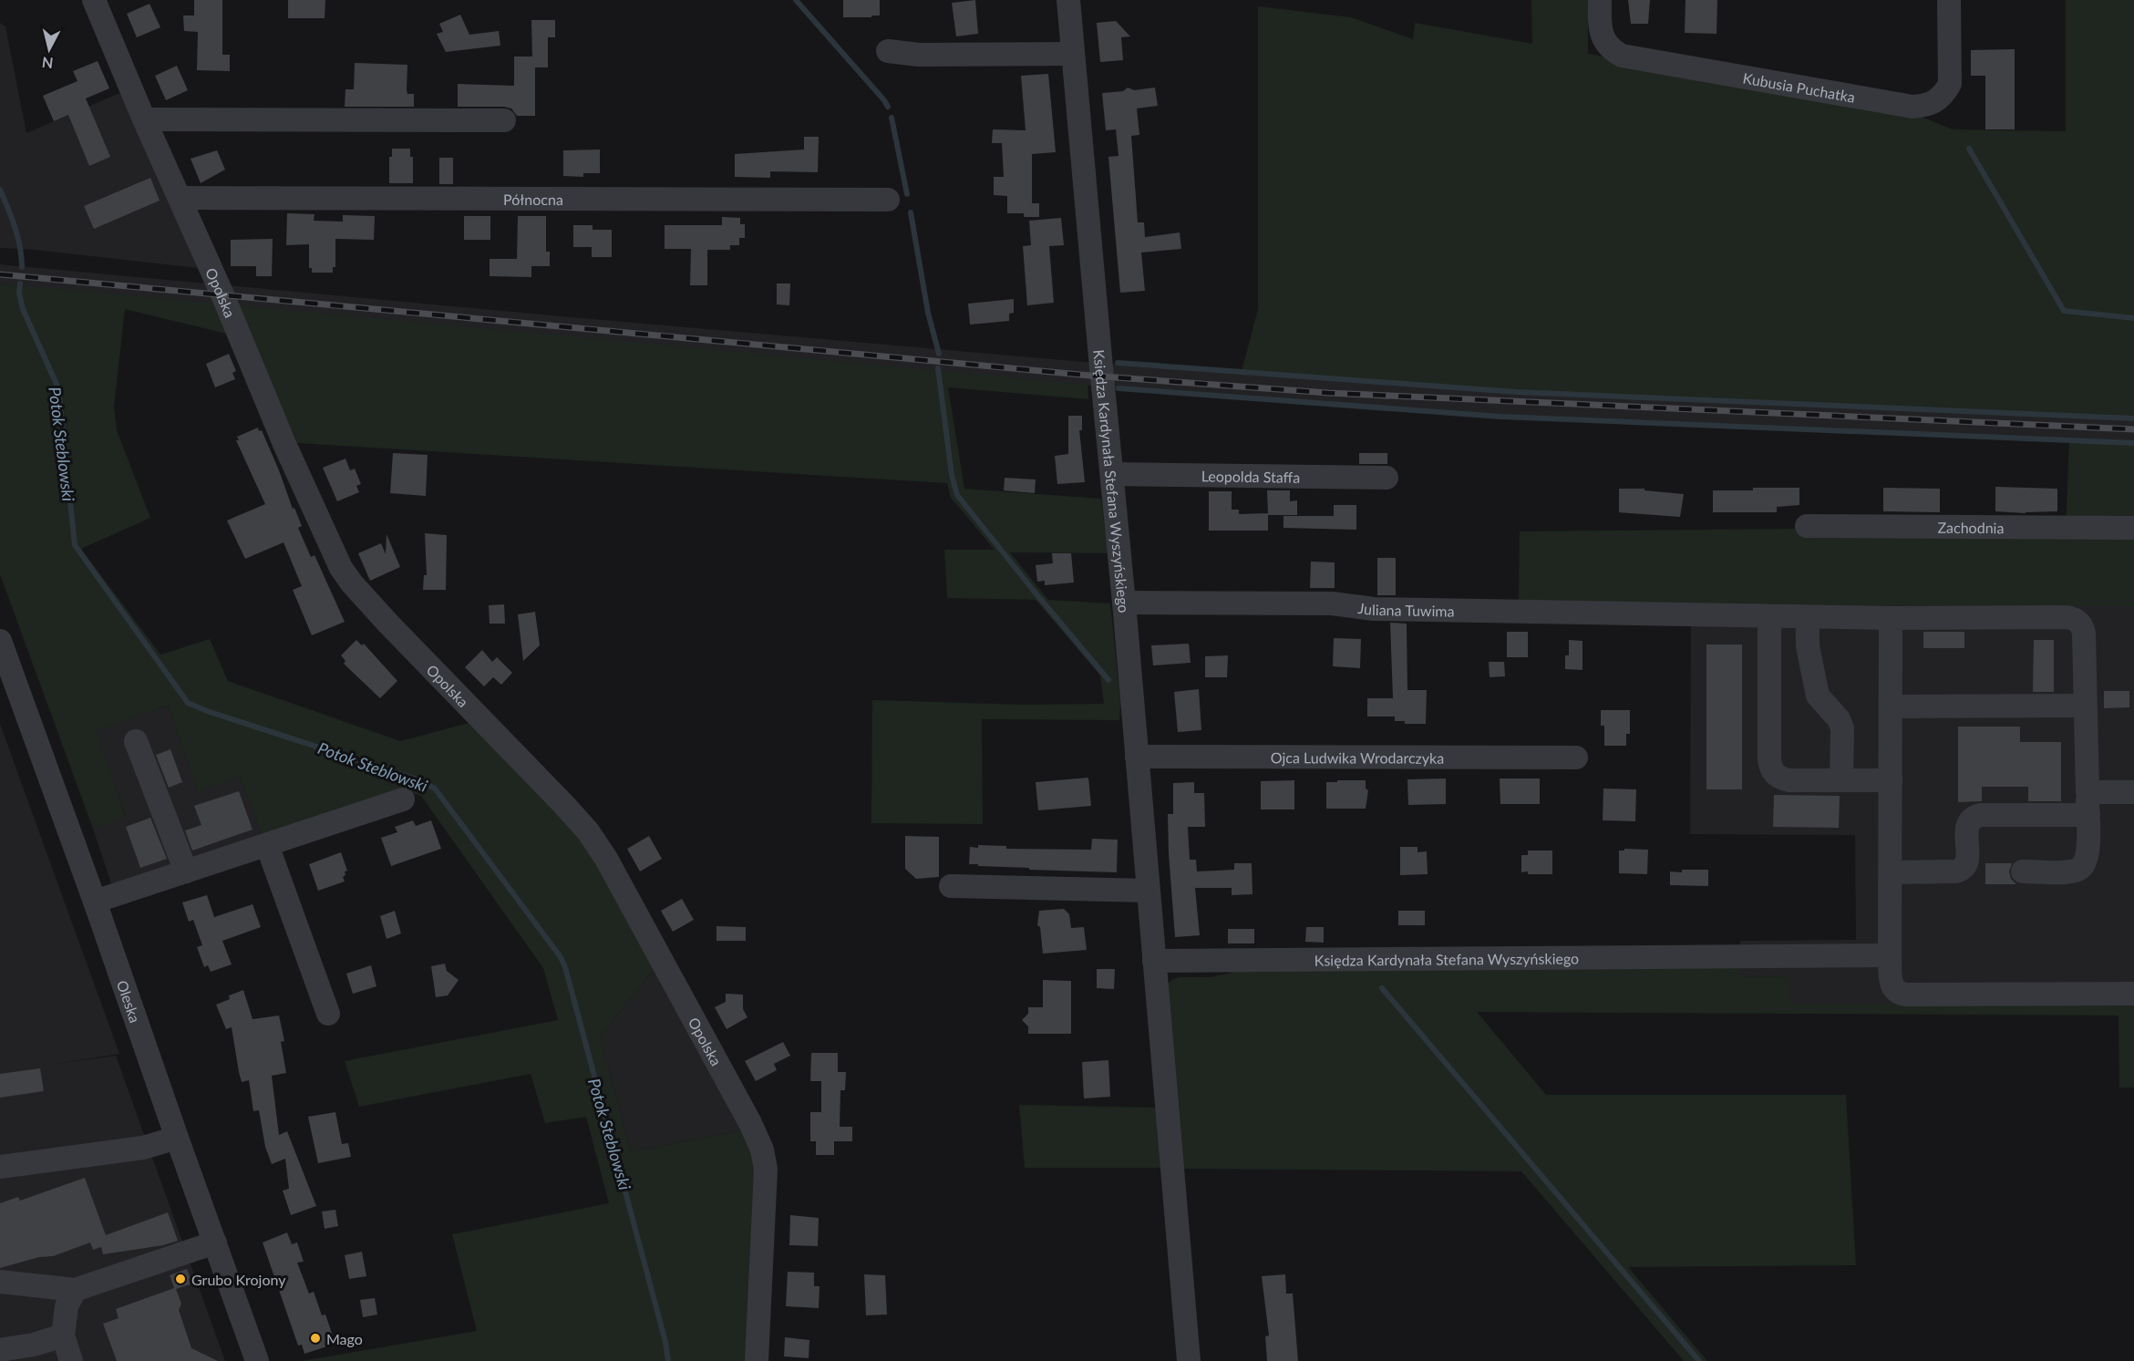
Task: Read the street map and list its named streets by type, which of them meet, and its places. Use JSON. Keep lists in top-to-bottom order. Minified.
{"streets":{"street":["Kubusia Puchatka","Północna","Opolska","Leopolda Staffa","Księdza Kardynała Stefana Wyszyńskiego","Zachodnia","Juliana Tuwima","Ojca Ludwika Wrodarczyka","Oleska"]},"crossings":[["Północna","Opolska"],["Leopolda Staffa","Księdza Kardynała Stefana Wyszyńskiego"],["Księdza Kardynała Stefana Wyszyńskiego","Juliana Tuwima"],["Księdza Kardynała Stefana Wyszyńskiego","Ojca Ludwika Wrodarczyka"]],"water":["Potok Steblowski"],"places":["Grubo Krojony","Mago"],"north":"bottom"}
